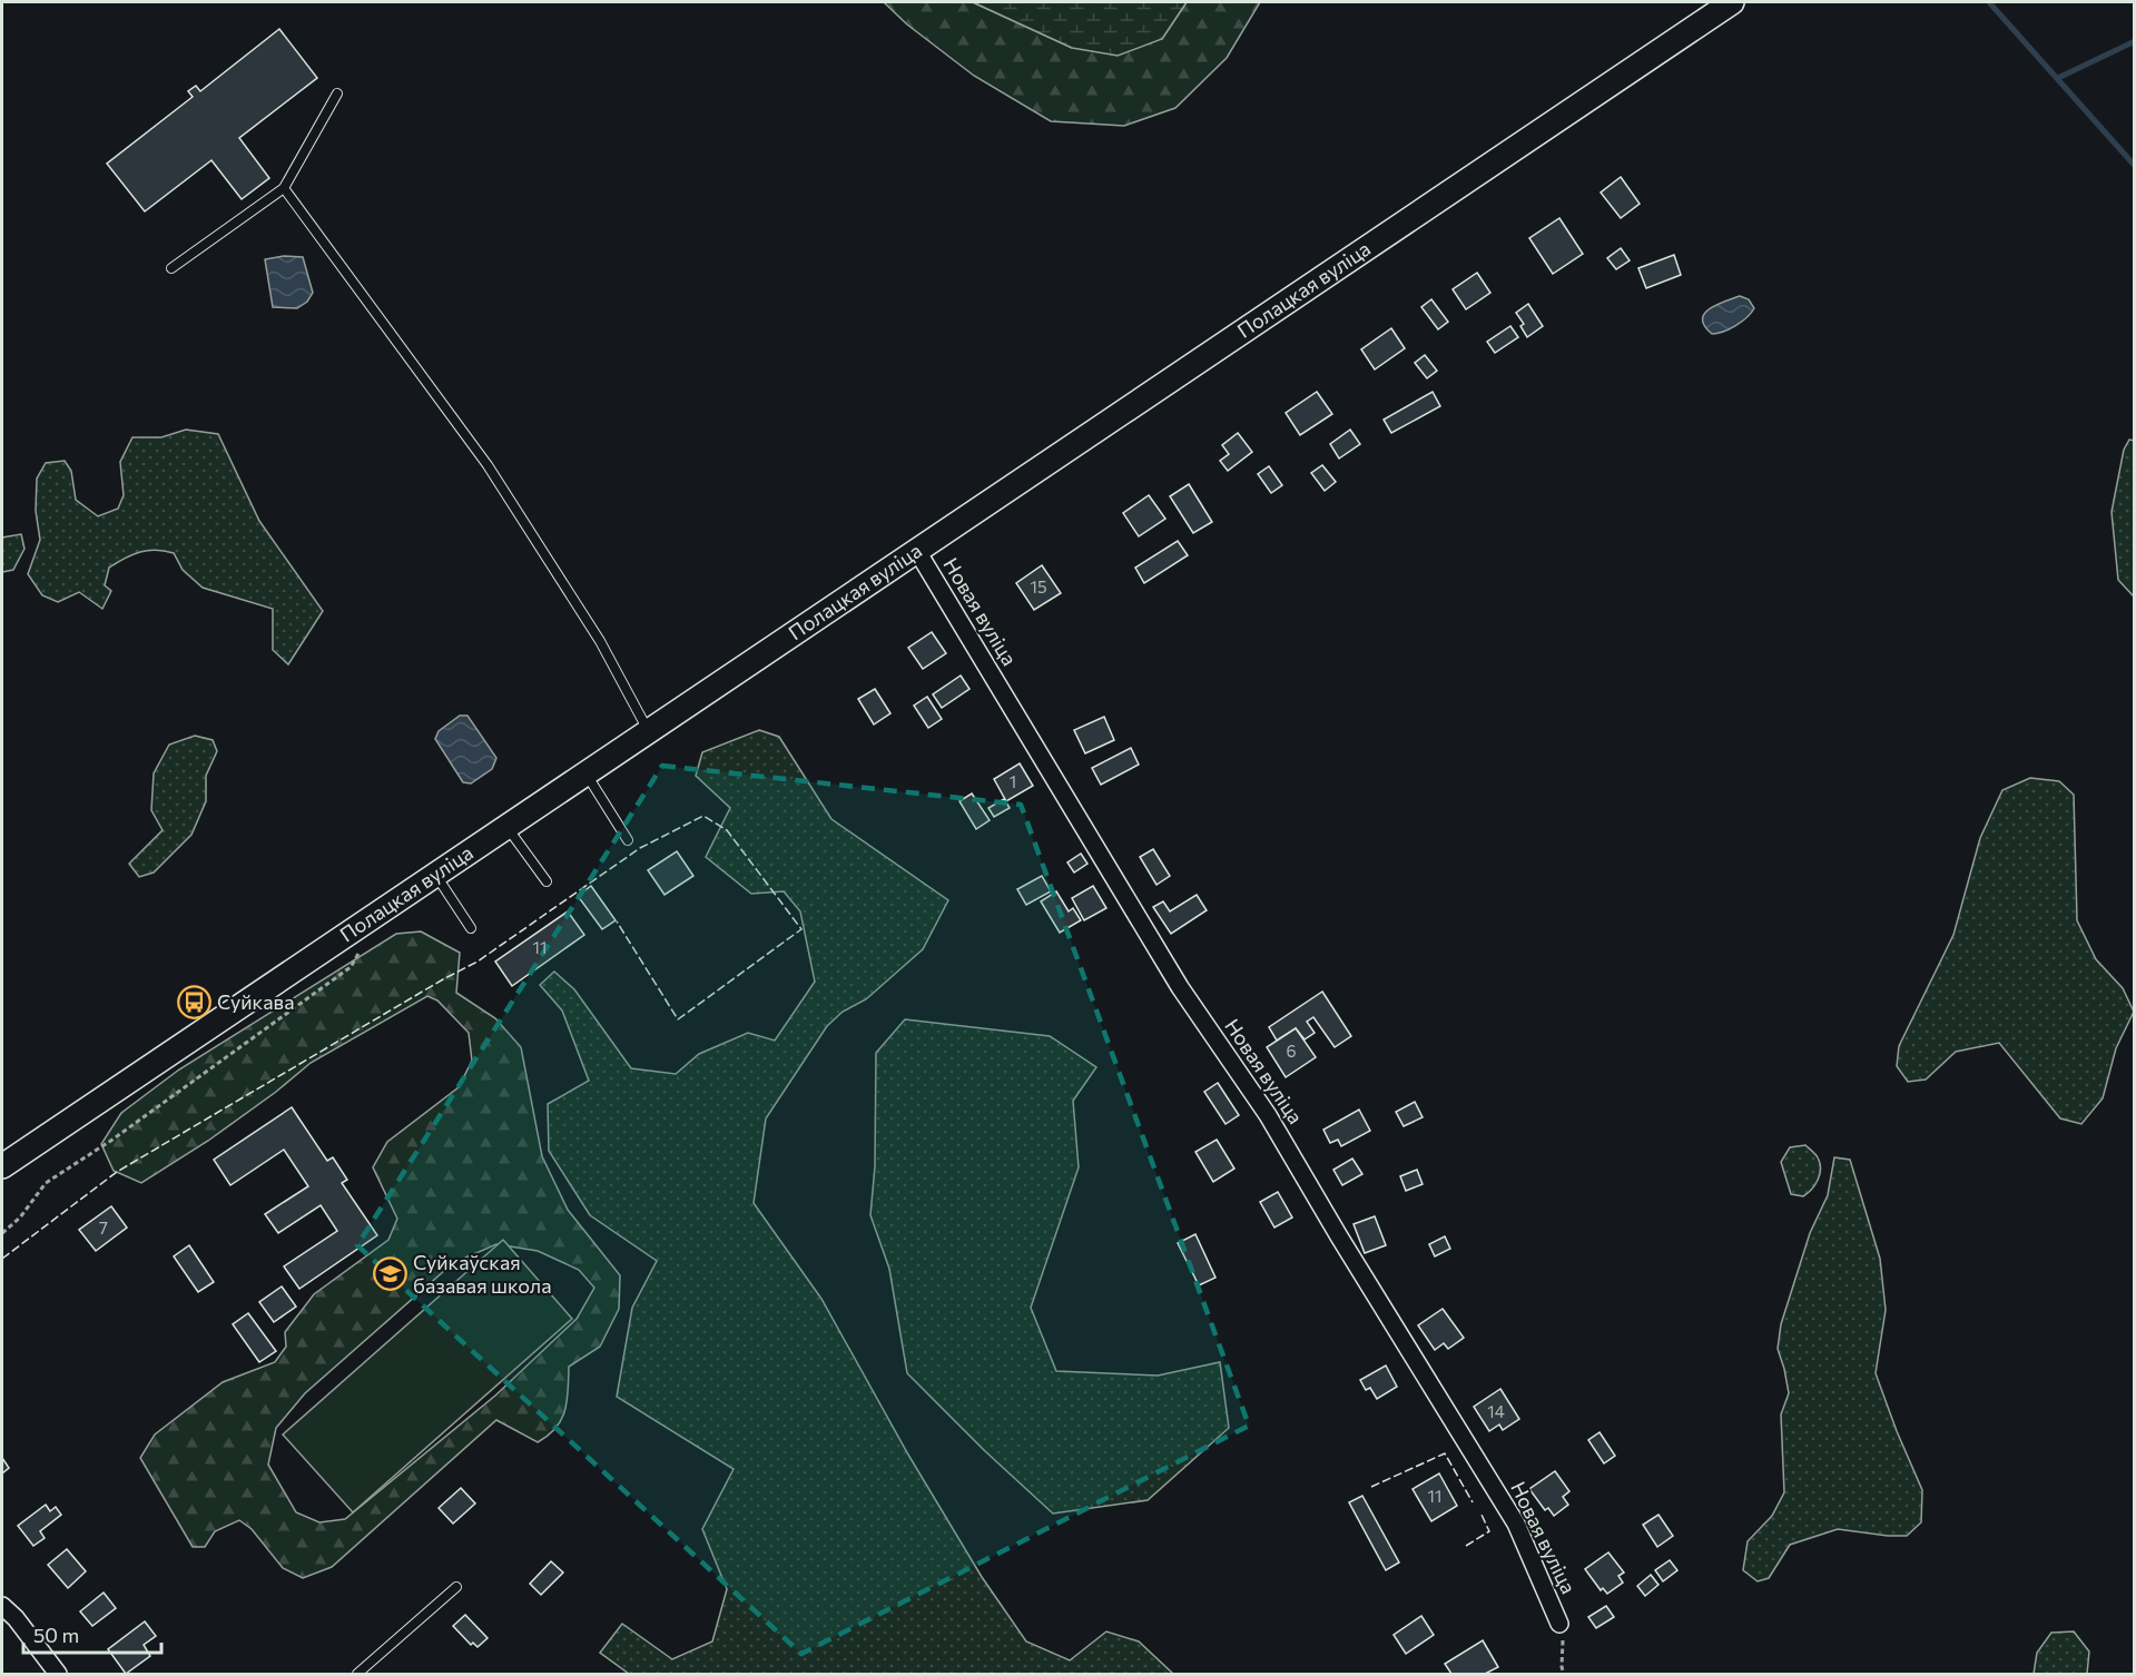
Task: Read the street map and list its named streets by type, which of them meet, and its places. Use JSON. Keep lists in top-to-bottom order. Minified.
{"streets":{"main road":["Полацкая вуліца"],"street":["Новая вуліца"]},"crossings":[["Полацкая вуліца","Новая вуліца"]],"places":{"bus stop":["Суйкава"],"school or university":["Суйкаўская базавая школа"]},"house_numbers":["15","1","11","6","7","14","11"],"scale_bar":"50 m"}
